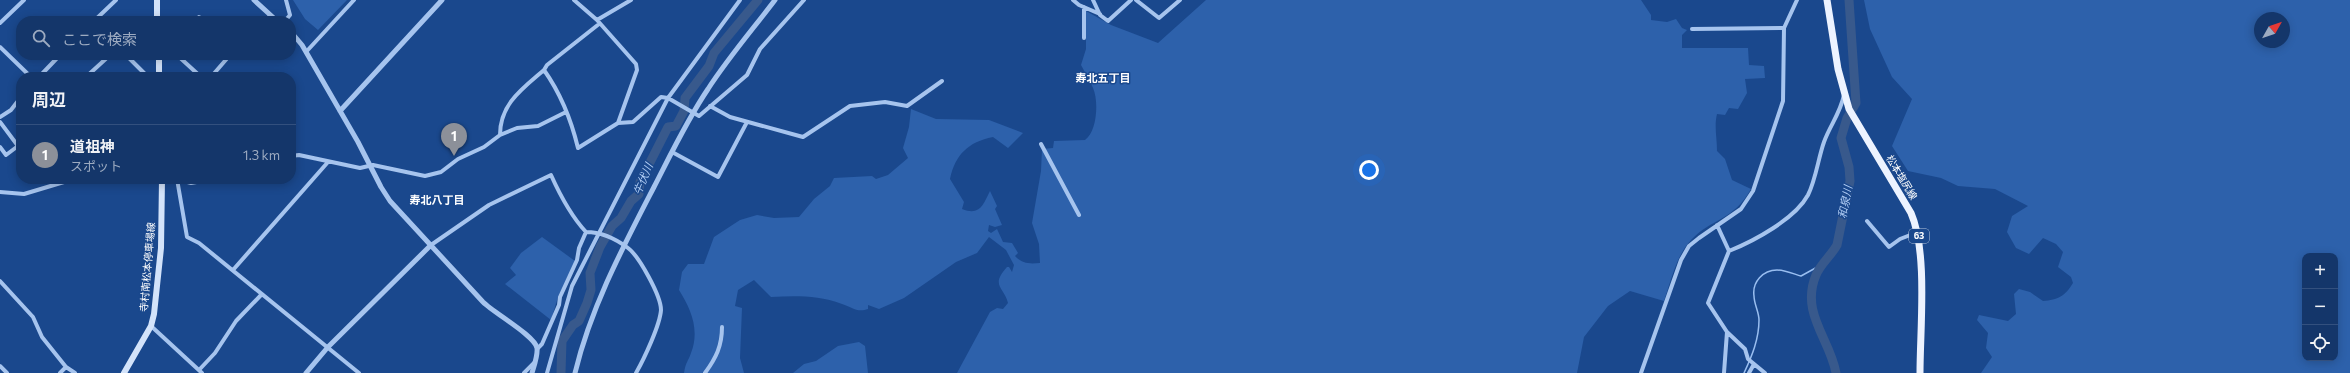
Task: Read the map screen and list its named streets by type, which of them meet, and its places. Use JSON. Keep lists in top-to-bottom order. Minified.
{"streets":{"main road":["松本塩尻線","63","寺村南松本停車場線"]},"districts":["寿北五丁目","寿北八丁目"],"water":["牛伏川","和泉川"],"north":"top right","page":{"search":"ここで検索","heading":"周辺","pins":"1","list":[{"mark":"1","name":"道祖神","note":"スポット","value":"1.3 km"}],"map_buttons":["+","−"]}}
